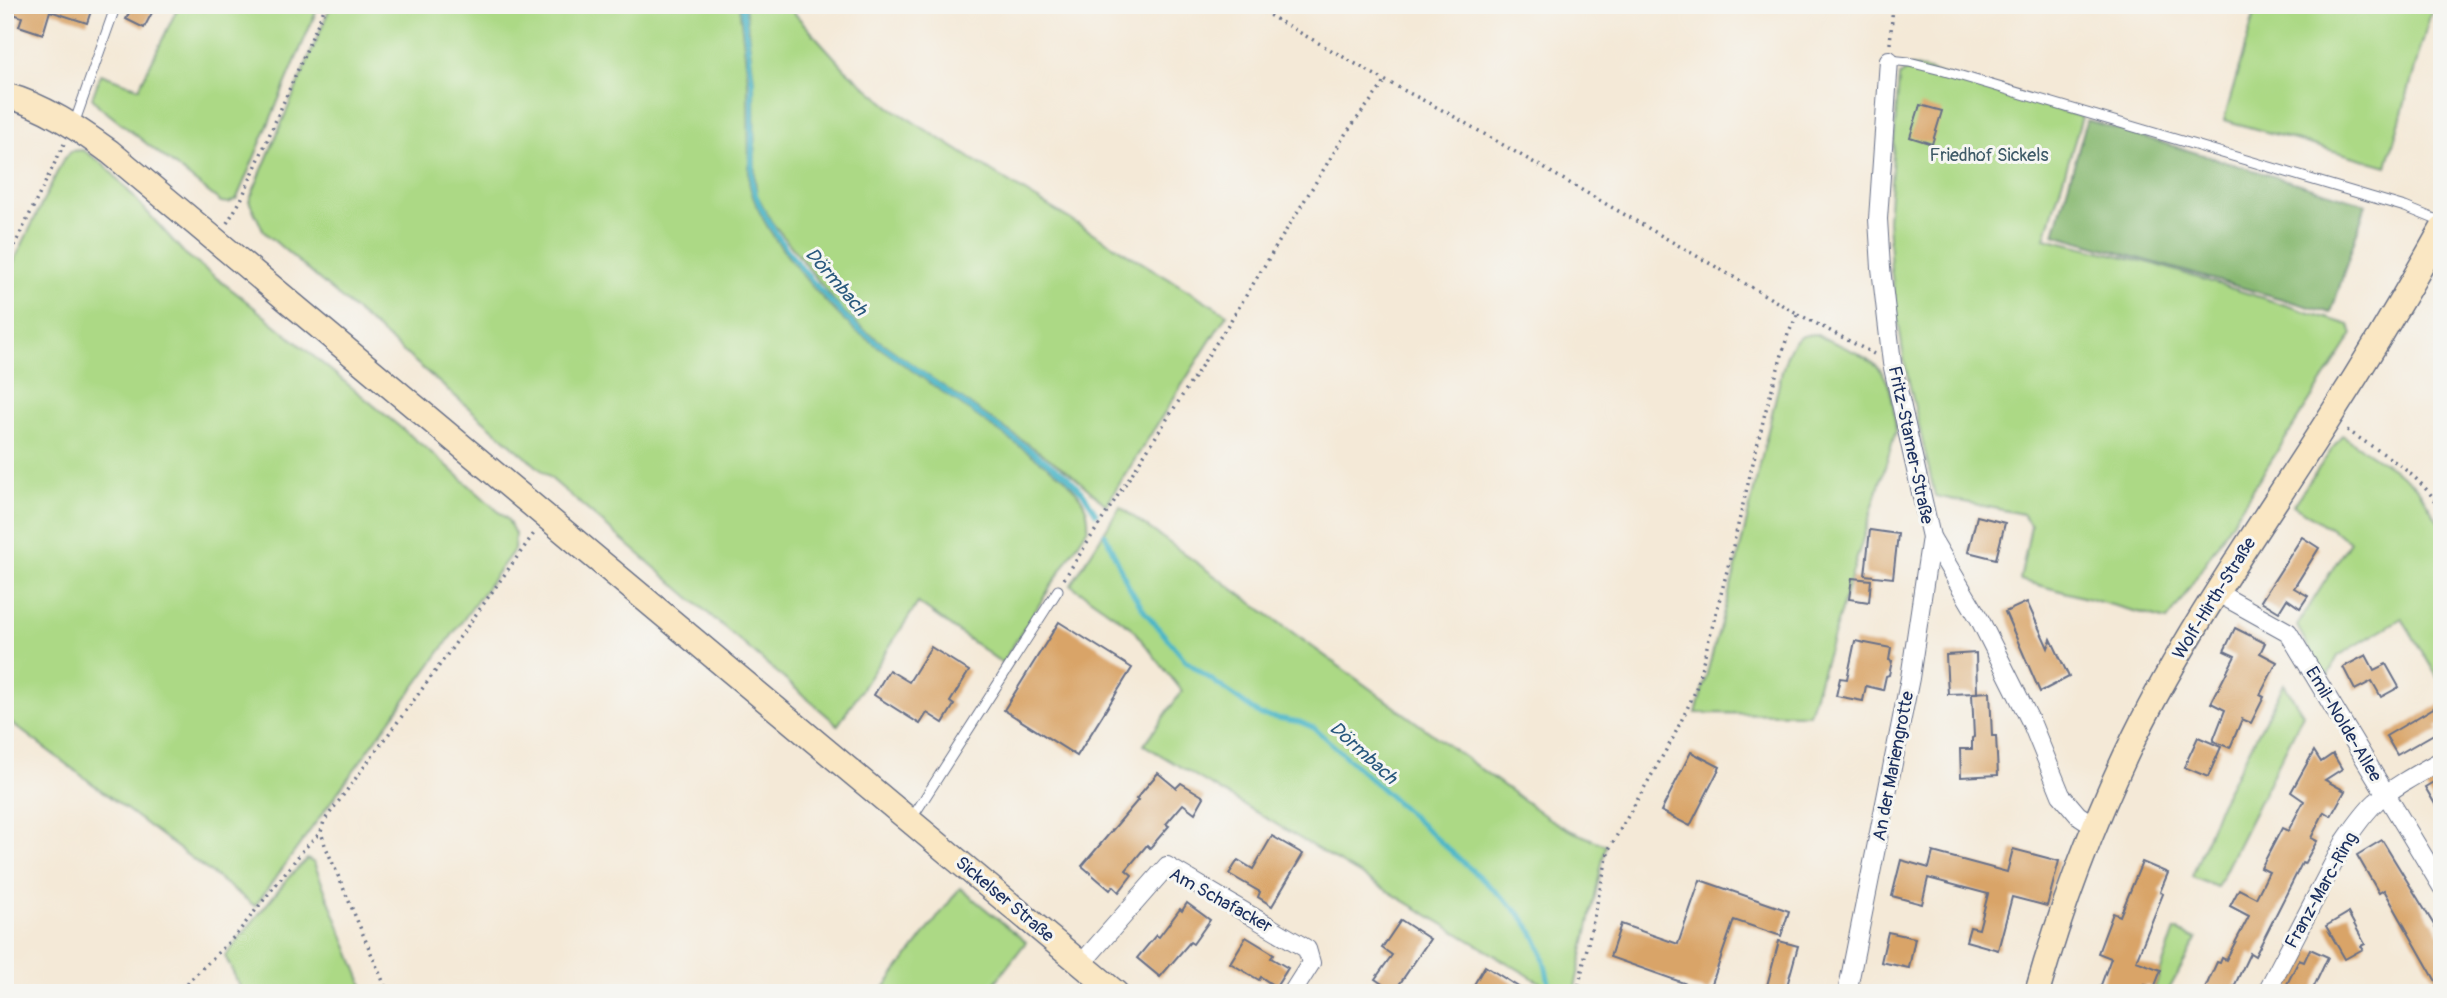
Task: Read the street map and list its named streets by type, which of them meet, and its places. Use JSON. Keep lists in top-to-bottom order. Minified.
{"streets":{"main road":["Wolf-Hirth-Straße","Sickelser Straße"],"street":["Fritz-Stamer-Straße","Emil-Nolde-Allee","An der Mariengrotte","Franz-Marc-Ring","Am Schafacker"]},"crossings":[["Fritz-Stamer-Straße","Wolf-Hirth-Straße"],["Fritz-Stamer-Straße","An der Mariengrotte"],["Wolf-Hirth-Straße","Emil-Nolde-Allee"],["Emil-Nolde-Allee","Franz-Marc-Ring"],["Sickelser Straße","Am Schafacker"]],"water":["Dörmbach"],"parks":["Friedhof Sickels"]}
